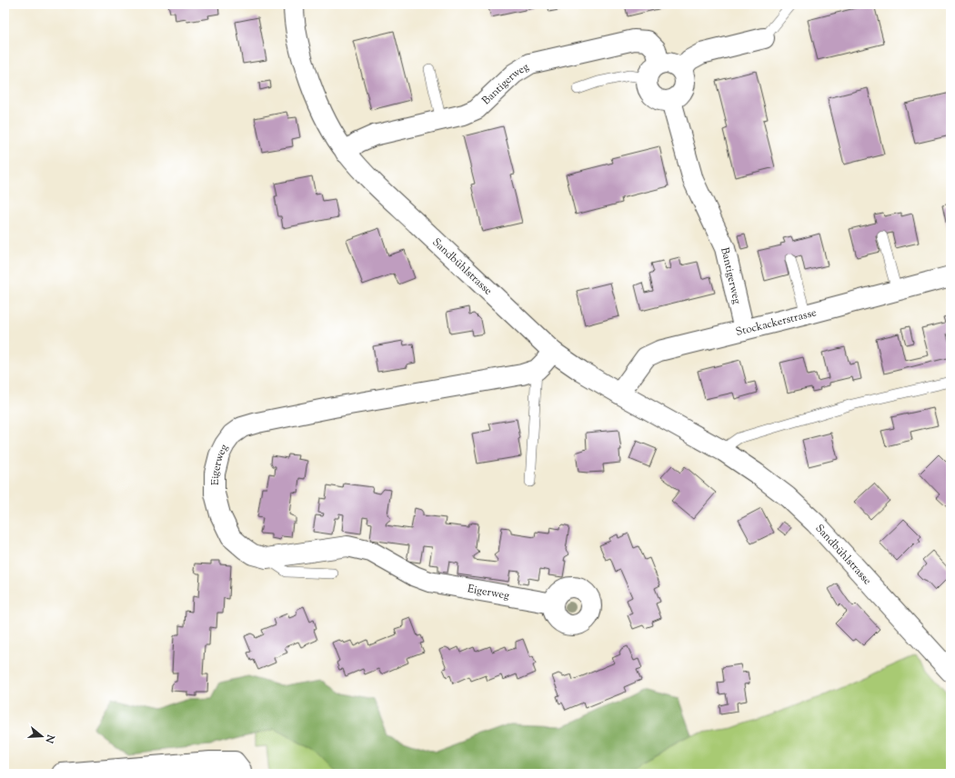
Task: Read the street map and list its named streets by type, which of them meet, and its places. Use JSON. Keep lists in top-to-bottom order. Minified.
{"streets":{"street":["Bantigerweg","Sandbühlstrasse","Stockackerstrasse","Eigerweg"]},"crossings":[["Bantigerweg","Sandbühlstrasse"],["Bantigerweg","Stockackerstrasse"],["Sandbühlstrasse","Stockackerstrasse"],["Sandbühlstrasse","Eigerweg"]],"north":"right"}
